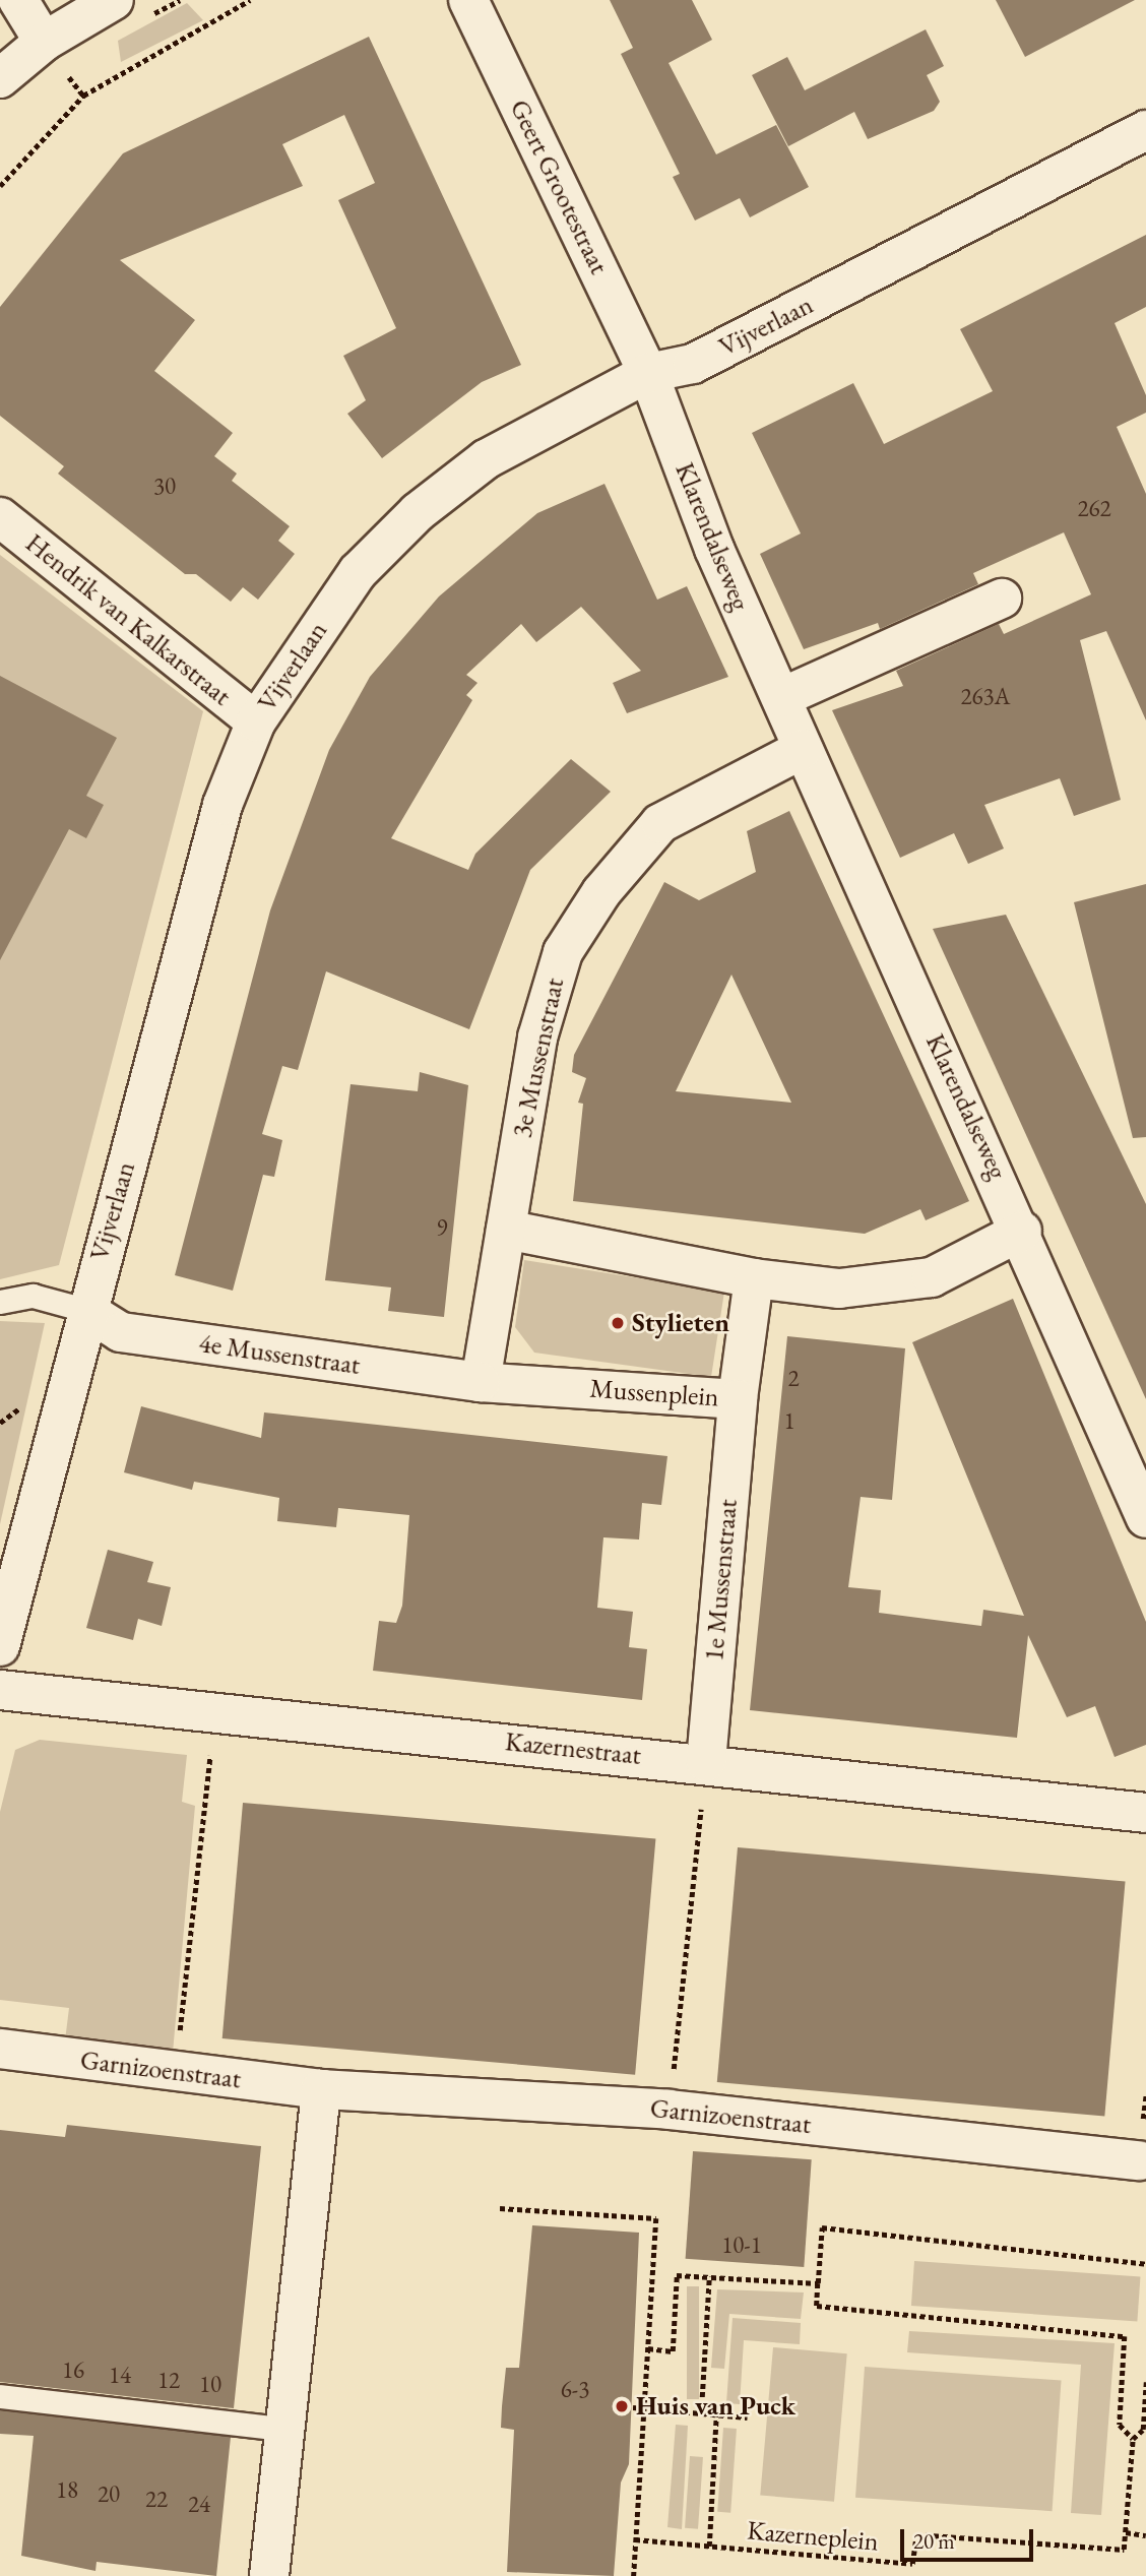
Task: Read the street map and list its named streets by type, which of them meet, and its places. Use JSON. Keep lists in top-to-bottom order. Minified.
{"streets":{"street":["Geert Grootestraat","Vijverlaan","Klarendalseweg","Hendrik van Kalkarstraat","3e Mussenstraat","4e Mussenstraat","Mussenplein","1e Mussenstraat","Kazernestraat","Garnizoenstraat"],"path":["Kazerneplein"]},"crossings":[["Geert Grootestraat","Vijverlaan"],["Geert Grootestraat","Klarendalseweg"],["Vijverlaan","Klarendalseweg"],["Vijverlaan","Hendrik van Kalkarstraat"],["Vijverlaan","4e Mussenstraat"],["Klarendalseweg","3e Mussenstraat"],["4e Mussenstraat","Mussenplein"],["Mussenplein","1e Mussenstraat"],["1e Mussenstraat","Kazernestraat"]],"places":["Stylieten","Huis van Puck"],"house_numbers":["30","262","263A","9","2","1","10-1","16","14","12","10","6-3","18","20","22","24"],"scale_bar":"20 m"}
